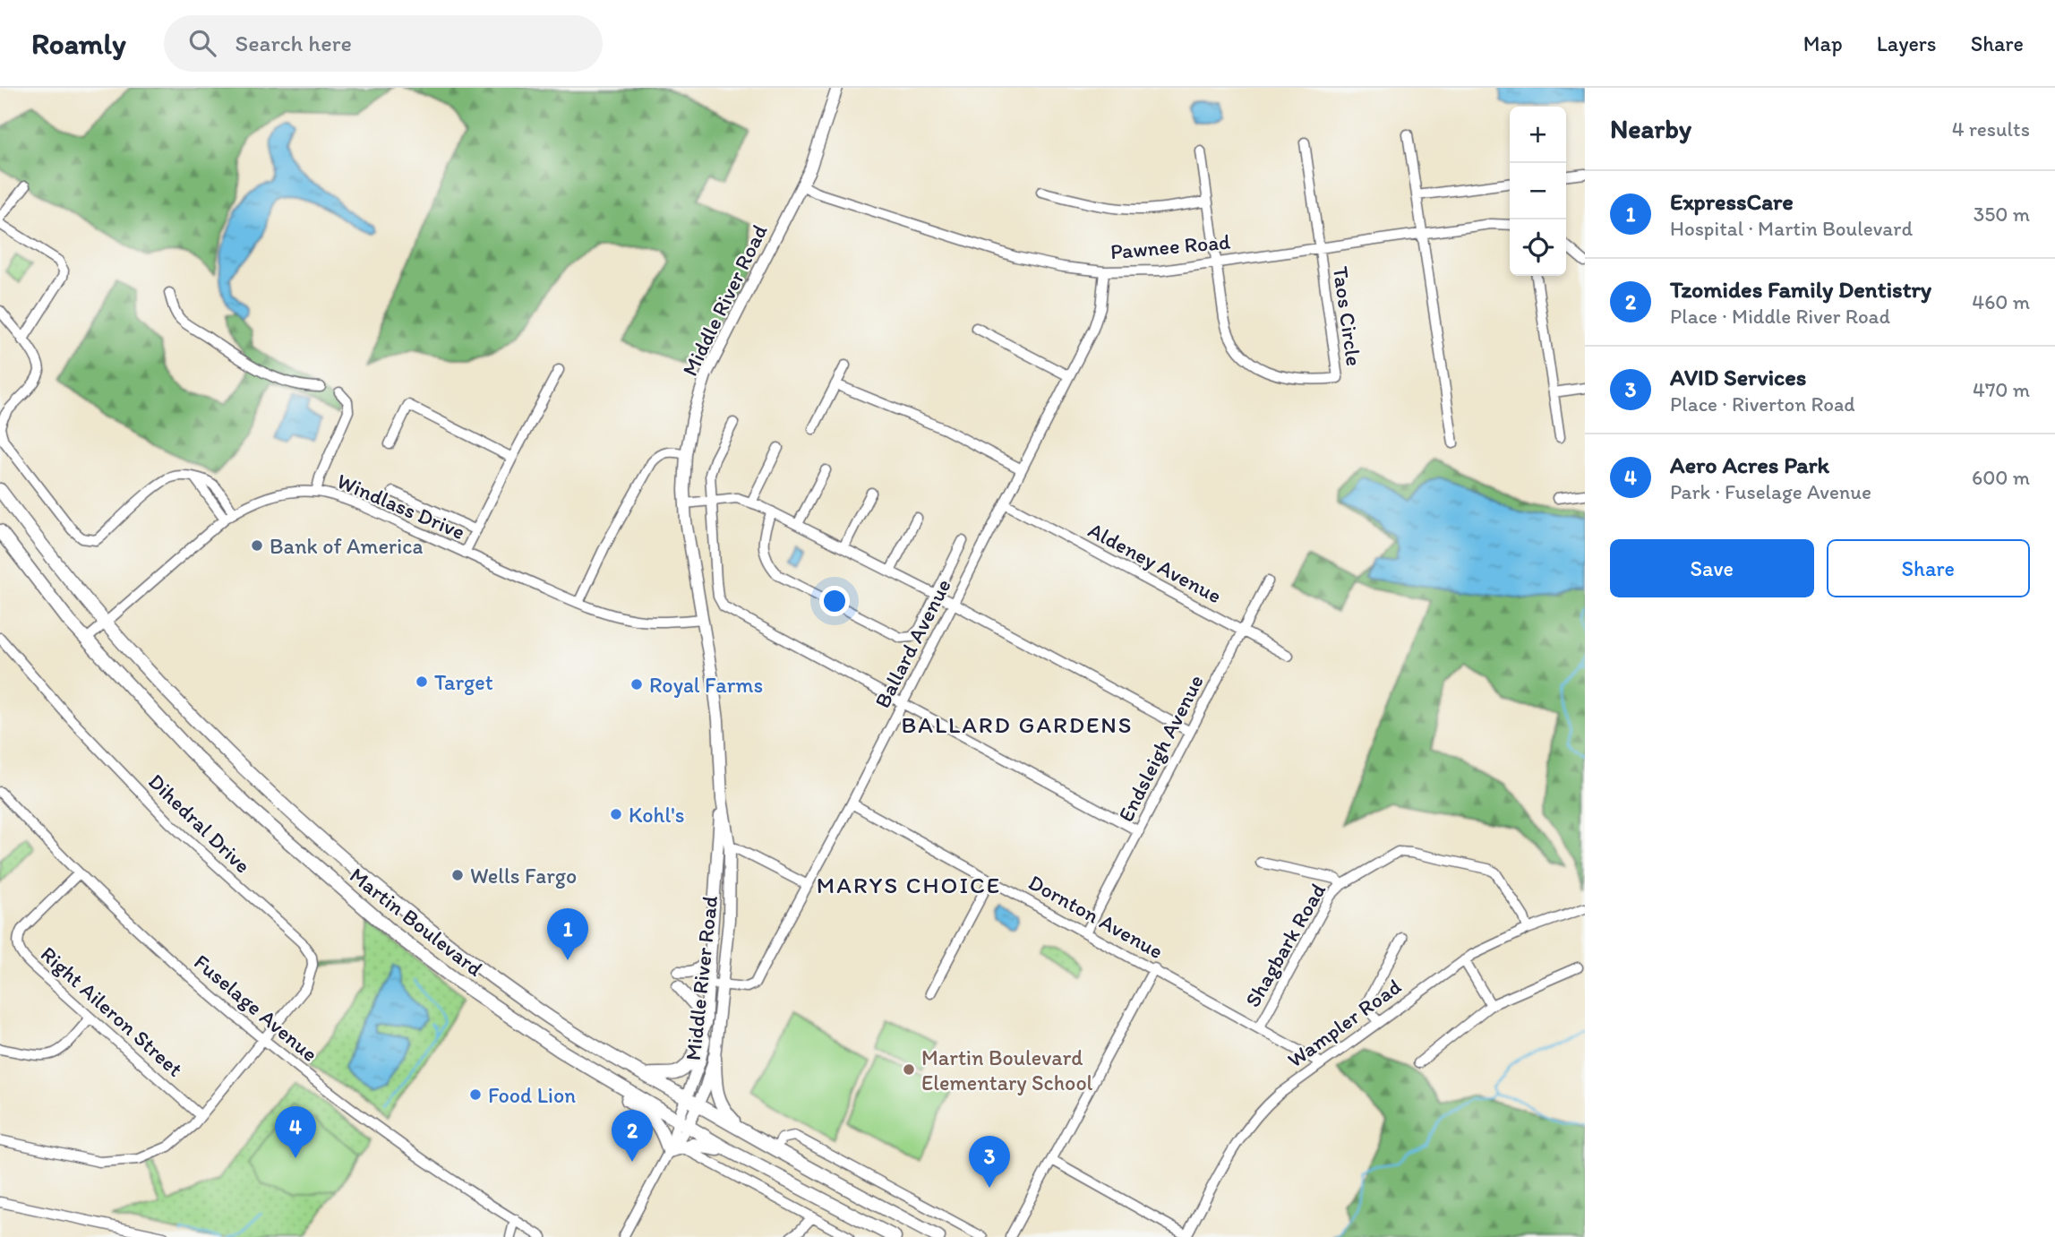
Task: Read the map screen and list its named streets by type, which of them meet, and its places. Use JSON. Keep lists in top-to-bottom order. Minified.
{"streets":{"main road":["Martin Boulevard"],"street":["Pawnee Road","Middle River Road","Taos Circle","Windlass Drive","Aldeney Avenue","Ballard Avenue","Endsleigh Avenue","Dihedral Drive","Dornton Avenue","Shagbark Road","Fuselage Avenue","Right Aileron Street","Wampler Road"]},"crossings":[["Pawnee Road","Middle River Road"],["Pawnee Road","Taos Circle"],["Pawnee Road","Ballard Avenue"],["Middle River Road","Windlass Drive"],["Middle River Road","Ballard Avenue"],["Middle River Road","Martin Boulevard"],["Windlass Drive","Martin Boulevard"],["Aldeney Avenue","Ballard Avenue"],["Aldeney Avenue","Endsleigh Avenue"],["Ballard Avenue","Dornton Avenue"],["Endsleigh Avenue","Dornton Avenue"],["Dihedral Drive","Fuselage Avenue"],["Dihedral Drive","Right Aileron Street"],["Dornton Avenue","Shagbark Road"],["Dornton Avenue","Wampler Road"],["Shagbark Road","Wampler Road"],["Fuselage Avenue","Right Aileron Street"]],"districts":["BALLARD GARDENS","MARYS CHOICE"],"places":["Bank of America","Target","Royal Farms","Kohl's","Wells Fargo","Martin Boulevard Elementary School","Food Lion"],"page":{"header":"Roamly","search":"Search here","nav":["Map","Layers","Share"],"heading":["Nearby","4 results"],"map_buttons":["+","−"],"list":[{"mark":"1","name":"ExpressCare","note":"Hospital · Martin Boulevard","value":"350 m"},{"mark":"2","name":"Tzomides Family Dentistry","note":"Place · Middle River Road","value":"460 m"},{"mark":"3","name":"AVID Services","note":"Place · Riverton Road","value":"470 m"},{"mark":"4","name":"Aero Acres Park","note":"Park · Fuselage Avenue","value":"600 m"}],"buttons":["Save","Share"],"pins":["1","4","2","3"]}}
